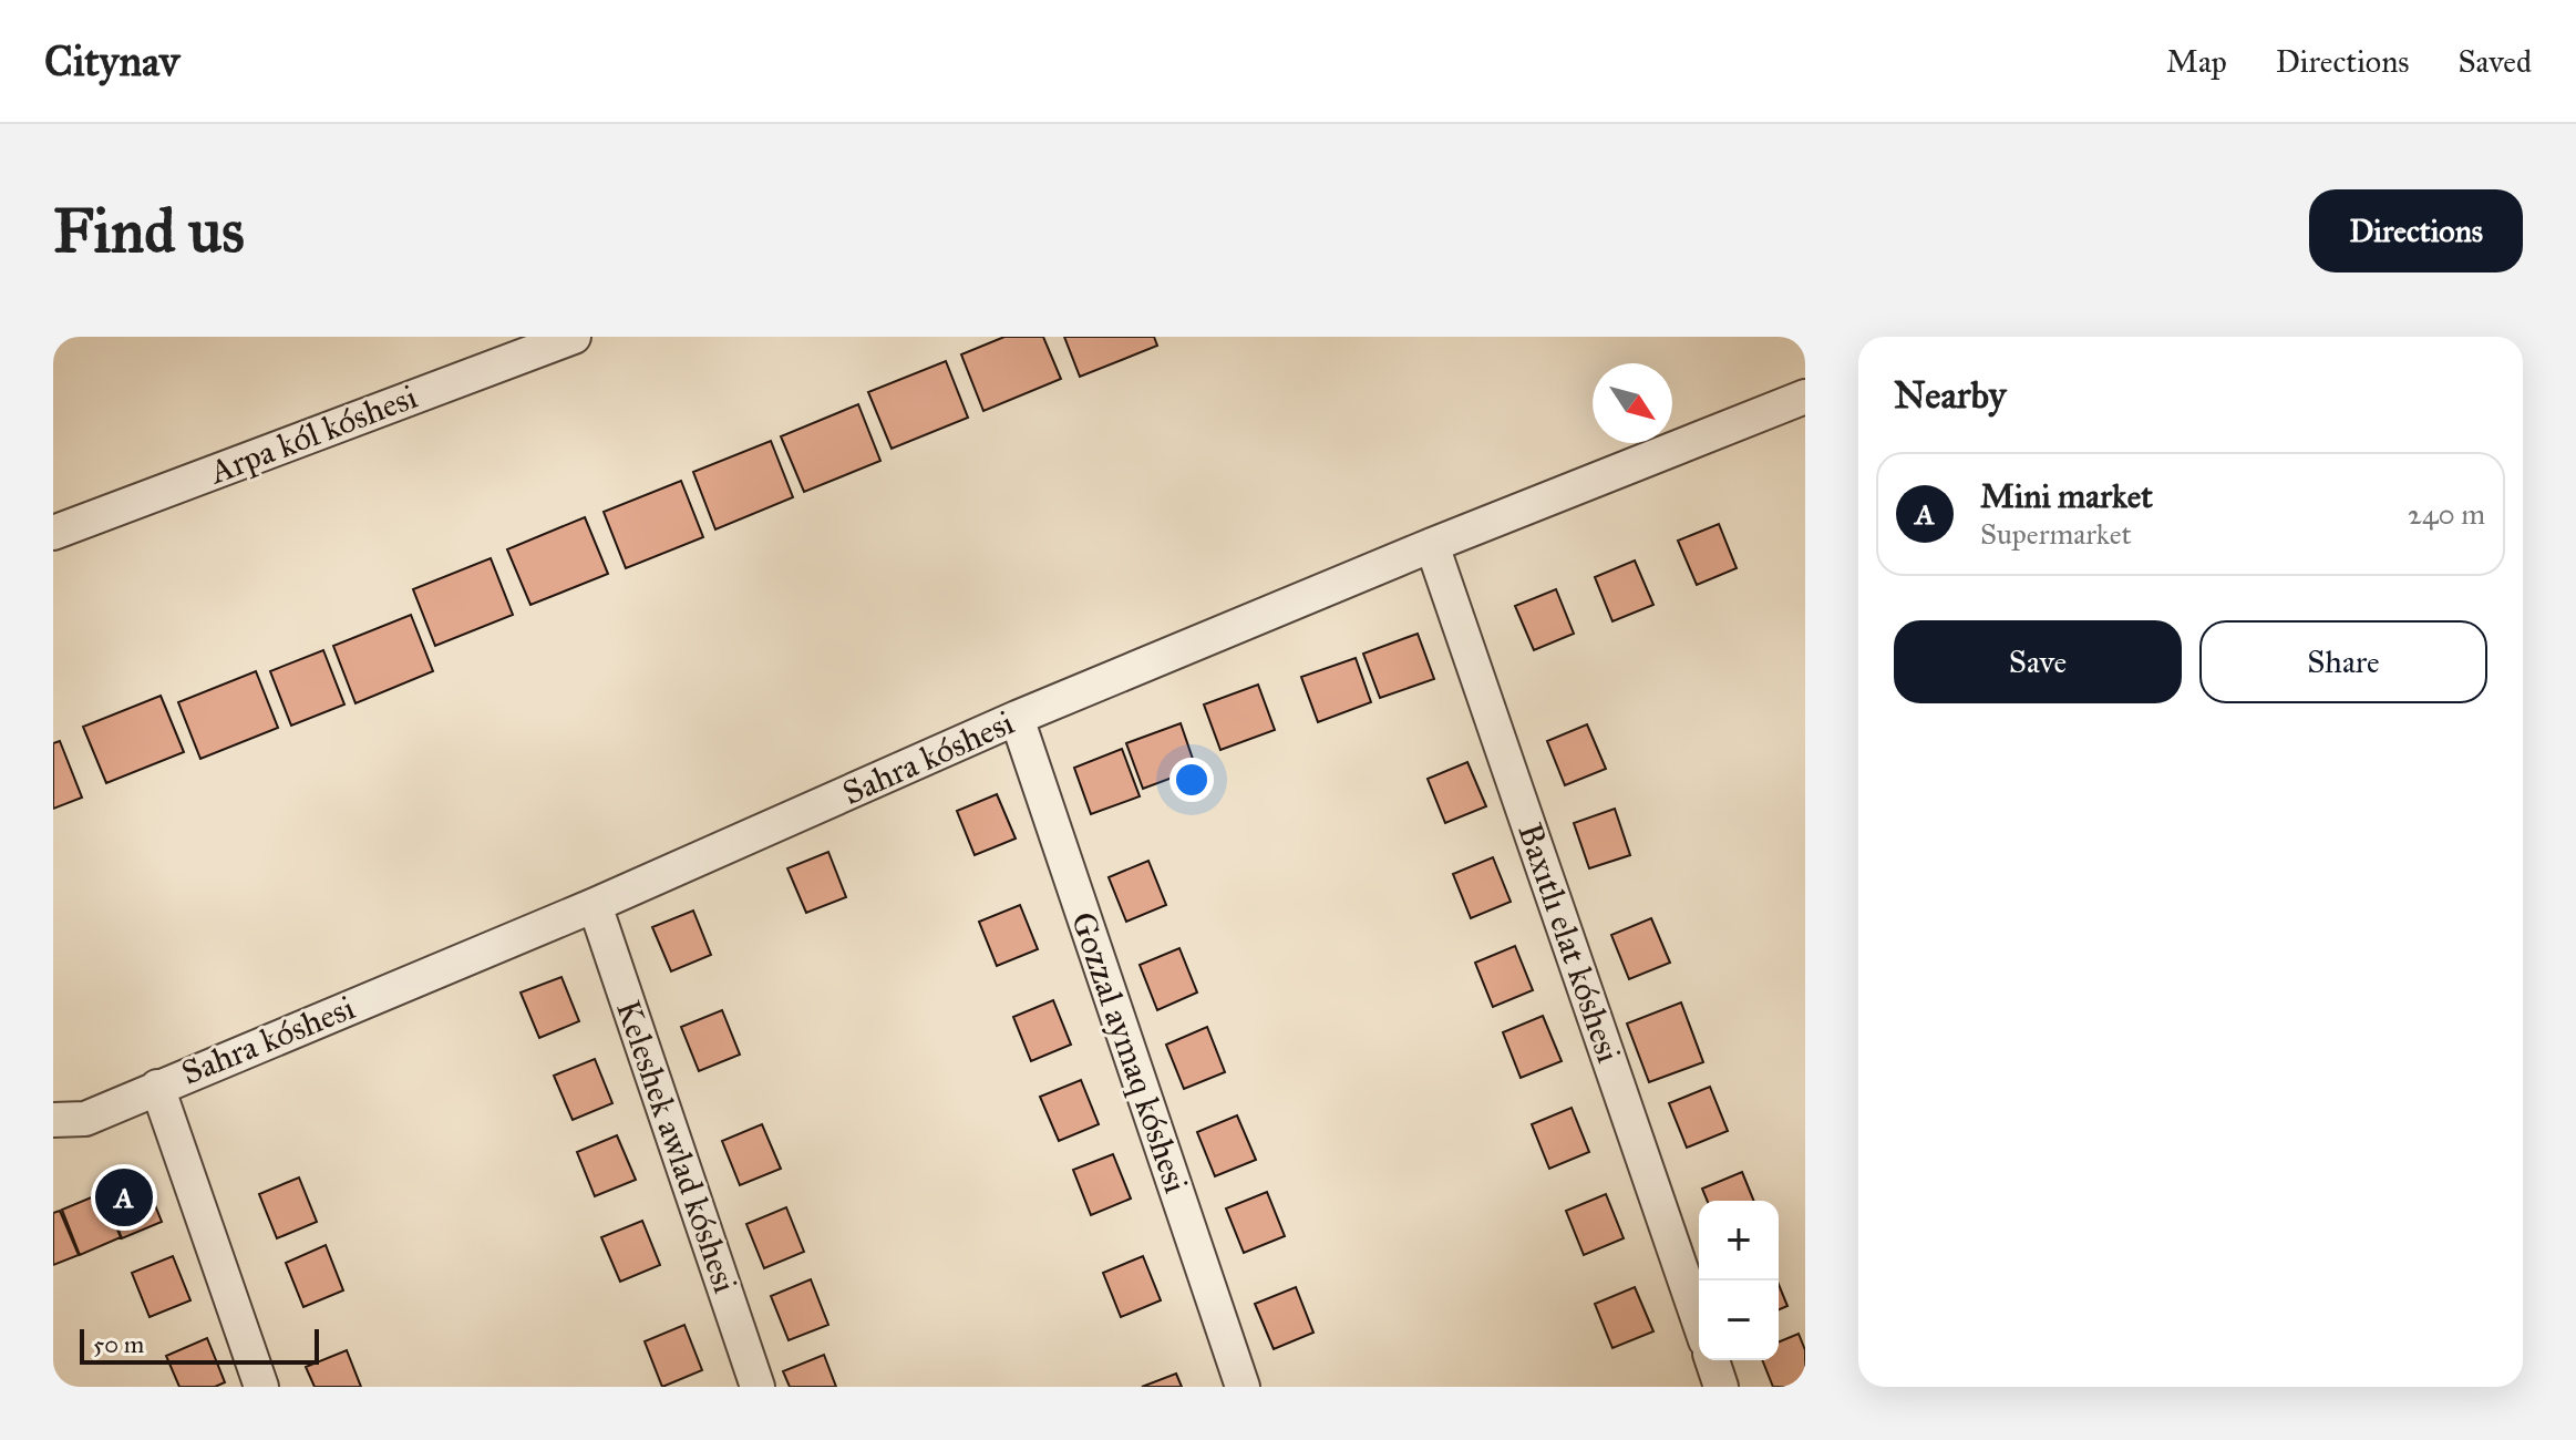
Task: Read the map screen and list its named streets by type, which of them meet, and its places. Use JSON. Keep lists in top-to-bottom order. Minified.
{"streets":{"street":["Arpa kól kóshesi","Sahra kóshesi","Baxıtlı elat kóshesi","Gozzal aymaq kóshesi","Keleshek awlad kóshesi"]},"crossings":[["Sahra kóshesi","Baxıtlı elat kóshesi"],["Sahra kóshesi","Gozzal aymaq kóshesi"],["Sahra kóshesi","Keleshek awlad kóshesi"]],"scale_bar":"50 m","north":"bottom right","page":{"header":"Citynav","nav":["Map","Directions","Saved"],"buttons":["Directions",["Save","Share"]],"title":"Find us","heading":"Nearby","list":[{"mark":"A","name":"Mini market","note":"Supermarket","value":"240 m"}],"pins":"A","map_buttons":["+","−"],"scale":"50 m"}}
